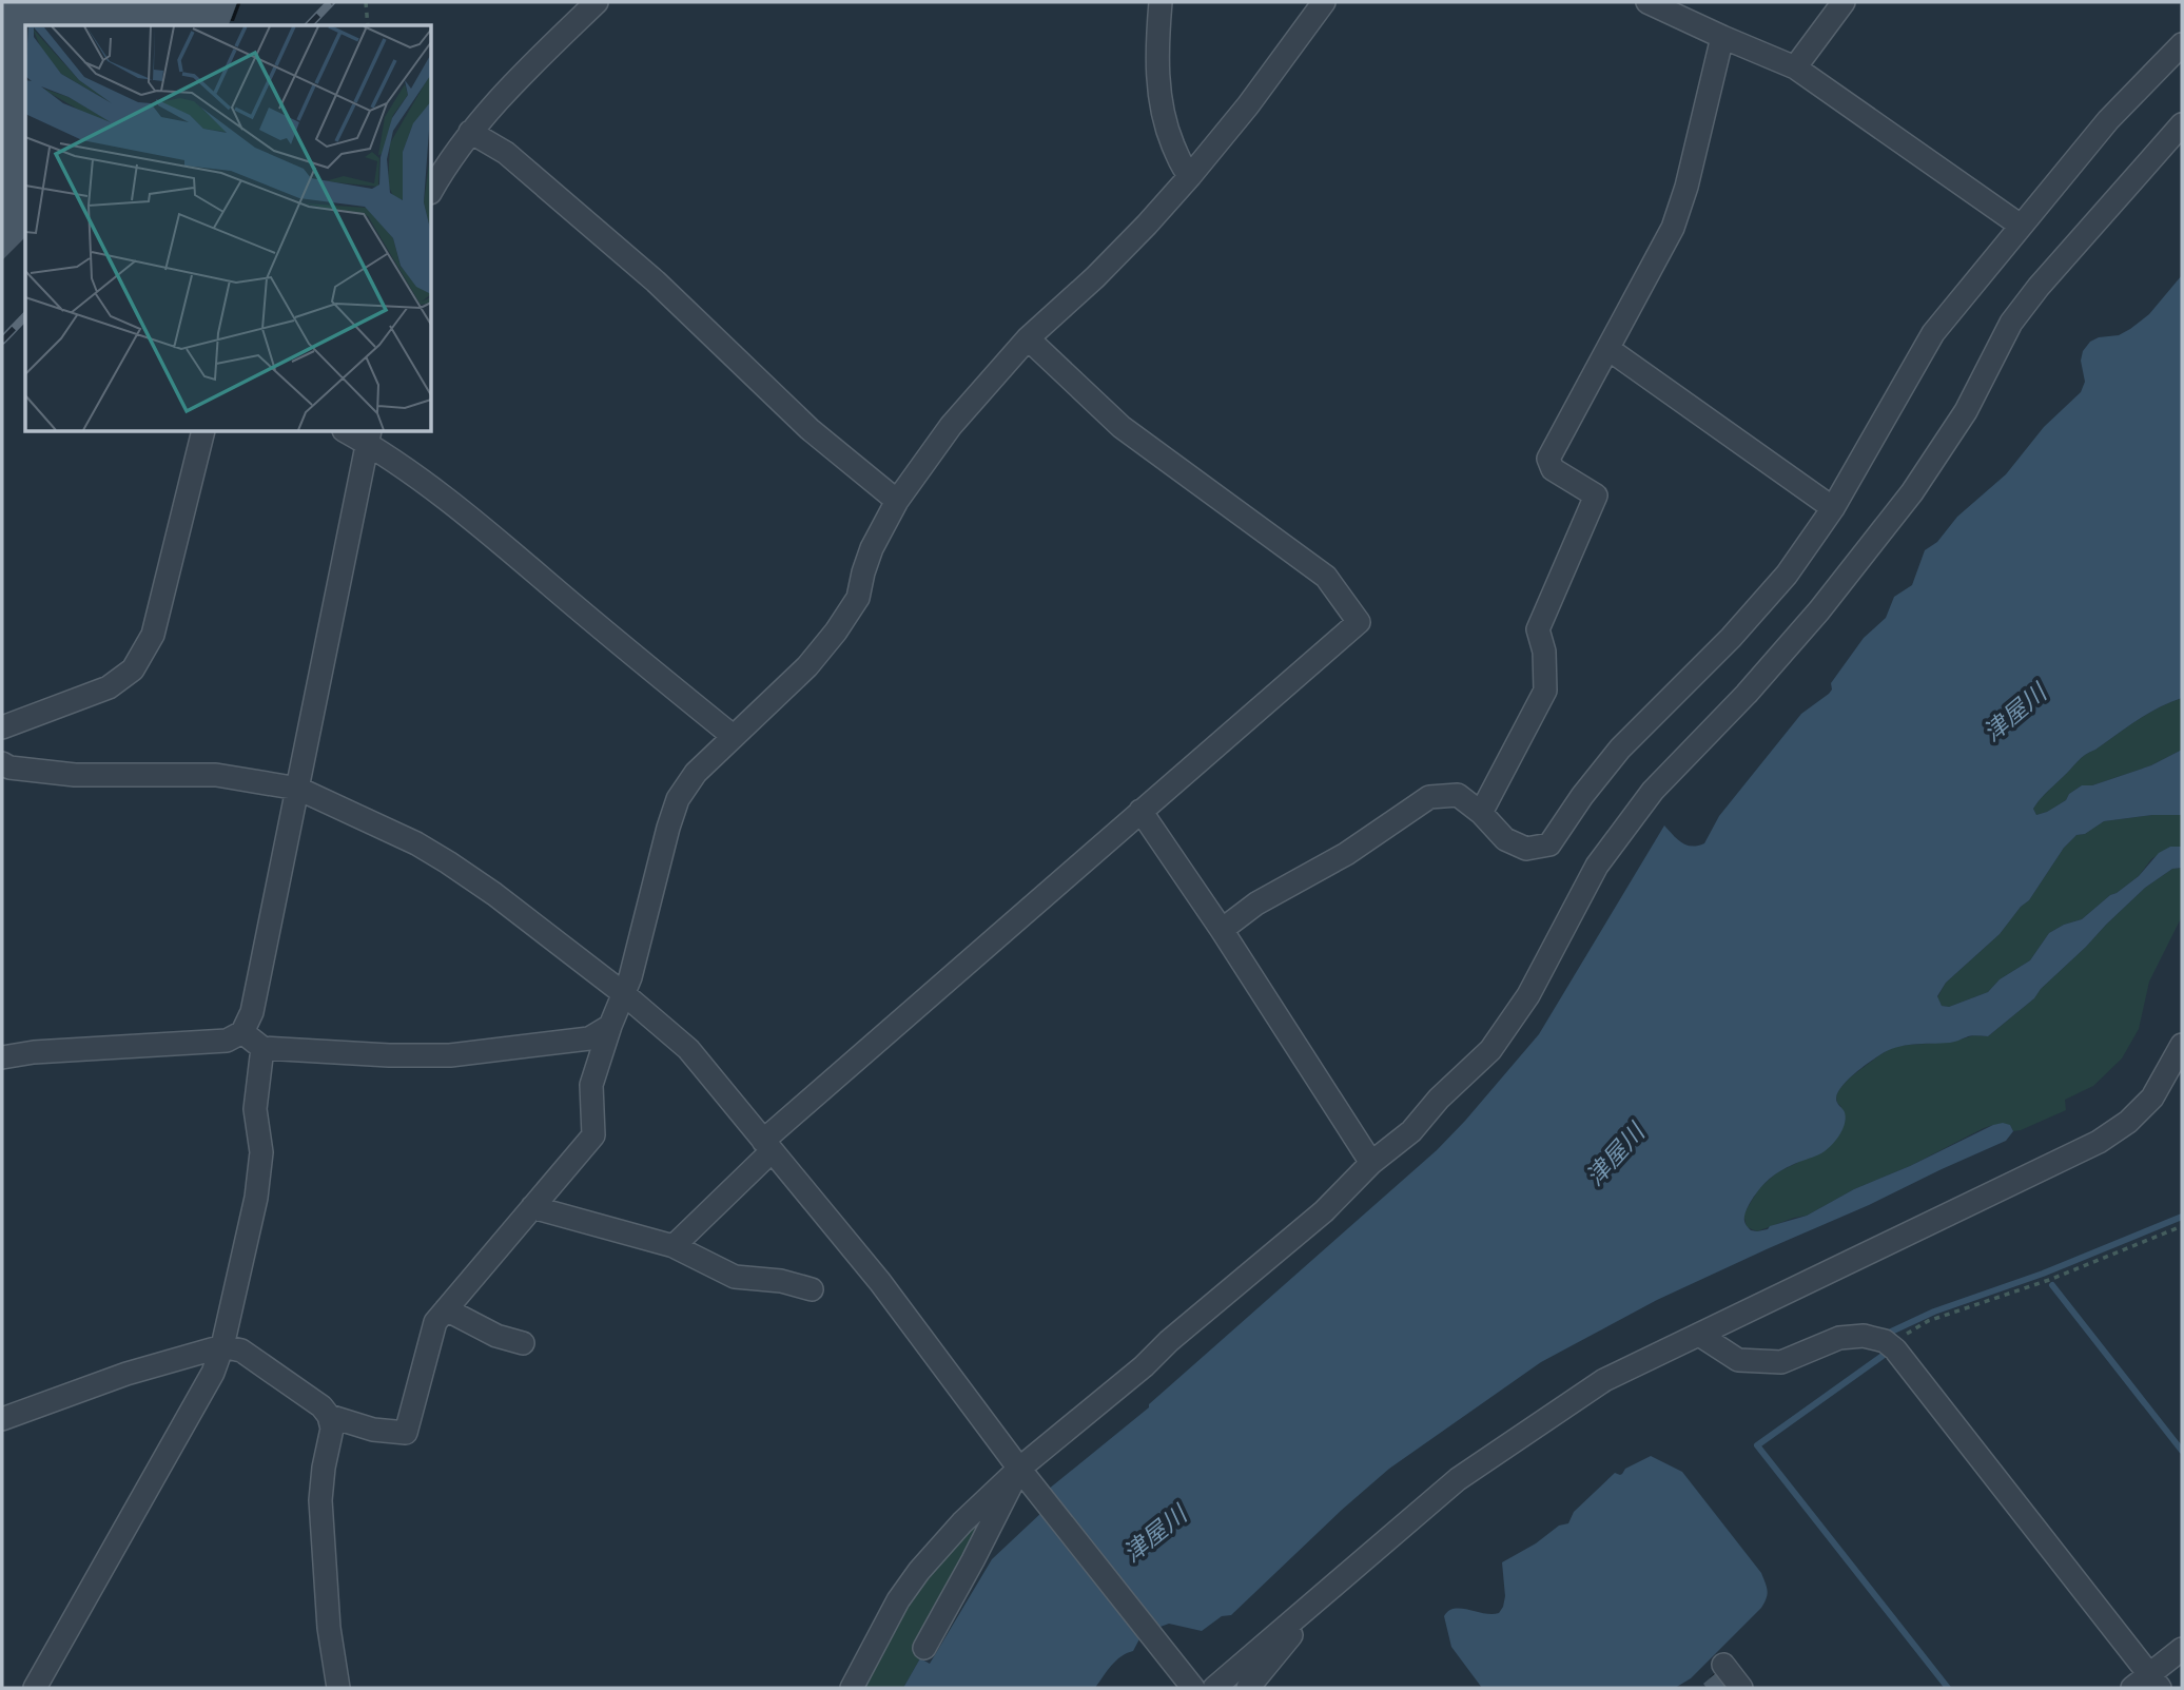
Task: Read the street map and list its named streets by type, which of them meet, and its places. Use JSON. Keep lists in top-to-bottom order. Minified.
{"water":["津屋川"]}
